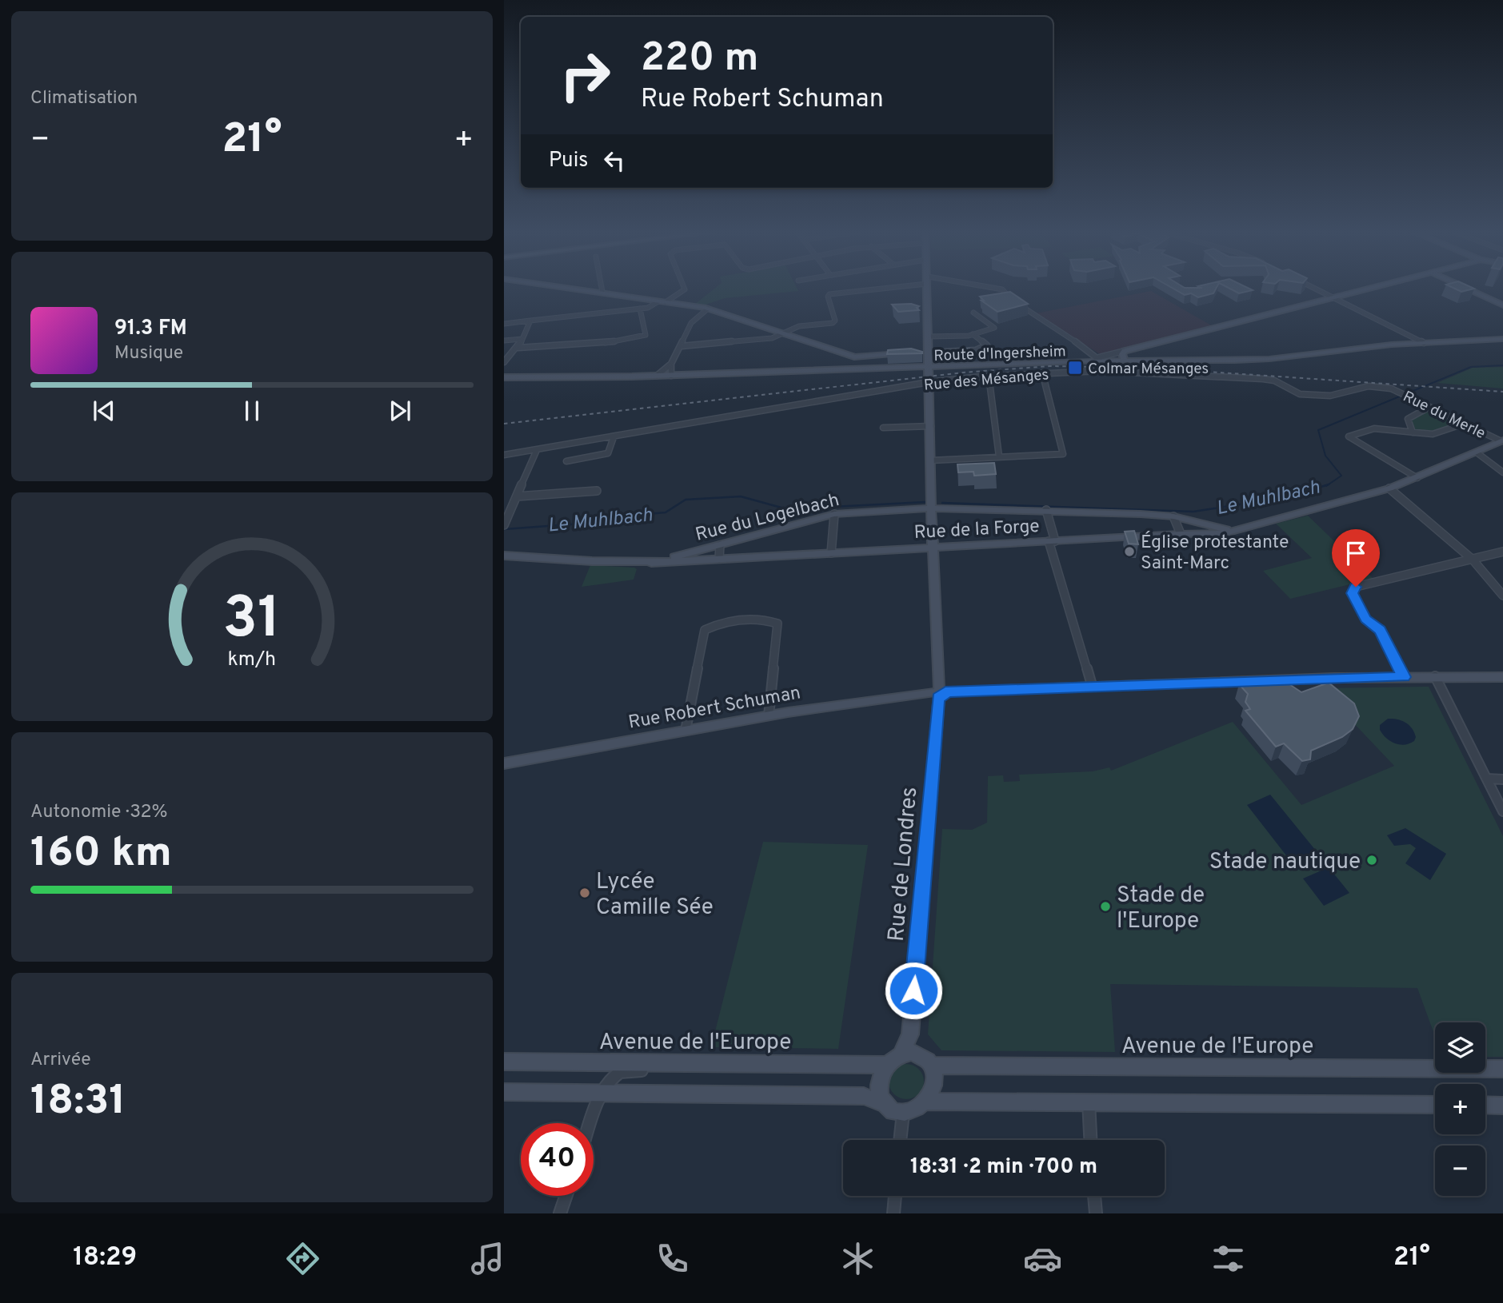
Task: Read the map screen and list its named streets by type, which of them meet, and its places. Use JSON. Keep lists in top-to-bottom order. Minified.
{"streets":{"main road":["Route d'Ingersheim"],"street":["Rue des Mésanges","Rue du Merle","Rue du Logelbach","Rue de la Forge","Rue Robert Schuman","Rue de Londres","Avenue de l'Europe"]},"crossings":[["Route d'Ingersheim","Rue de Londres"],["Rue des Mésanges","Rue du Merle"],["Rue des Mésanges","Rue de Londres"],["Rue du Merle","Rue du Logelbach"],["Rue du Logelbach","Rue de la Forge"],["Rue du Logelbach","Rue de Londres"],["Rue de la Forge","Rue de Londres"],["Rue Robert Schuman","Rue de Londres"],["Rue de Londres","Avenue de l'Europe"]],"water":["Le Muhlbach"],"places":{"transit":["Colmar Mésanges"],"other":["Église protestante Saint-Marc","Stade nautique","Lycée Camille Sée","Stade de l'Europe"]},"page":{"tile":["Climatisation",["Autonomie · 32%","160 km"],["Arrivée","18:31"]],"turn":["220 m","Rue Robert Schuman"],"heat":["−","21°","+"],"then":"Puis","song":["91.3 FM","Musique"],"map_buttons":["+","−"],"limit":"40","trip":"18:31 · 2 min · 700 m","tabs":["18:29","21°"],"gauge":["31","km/h"]}}
